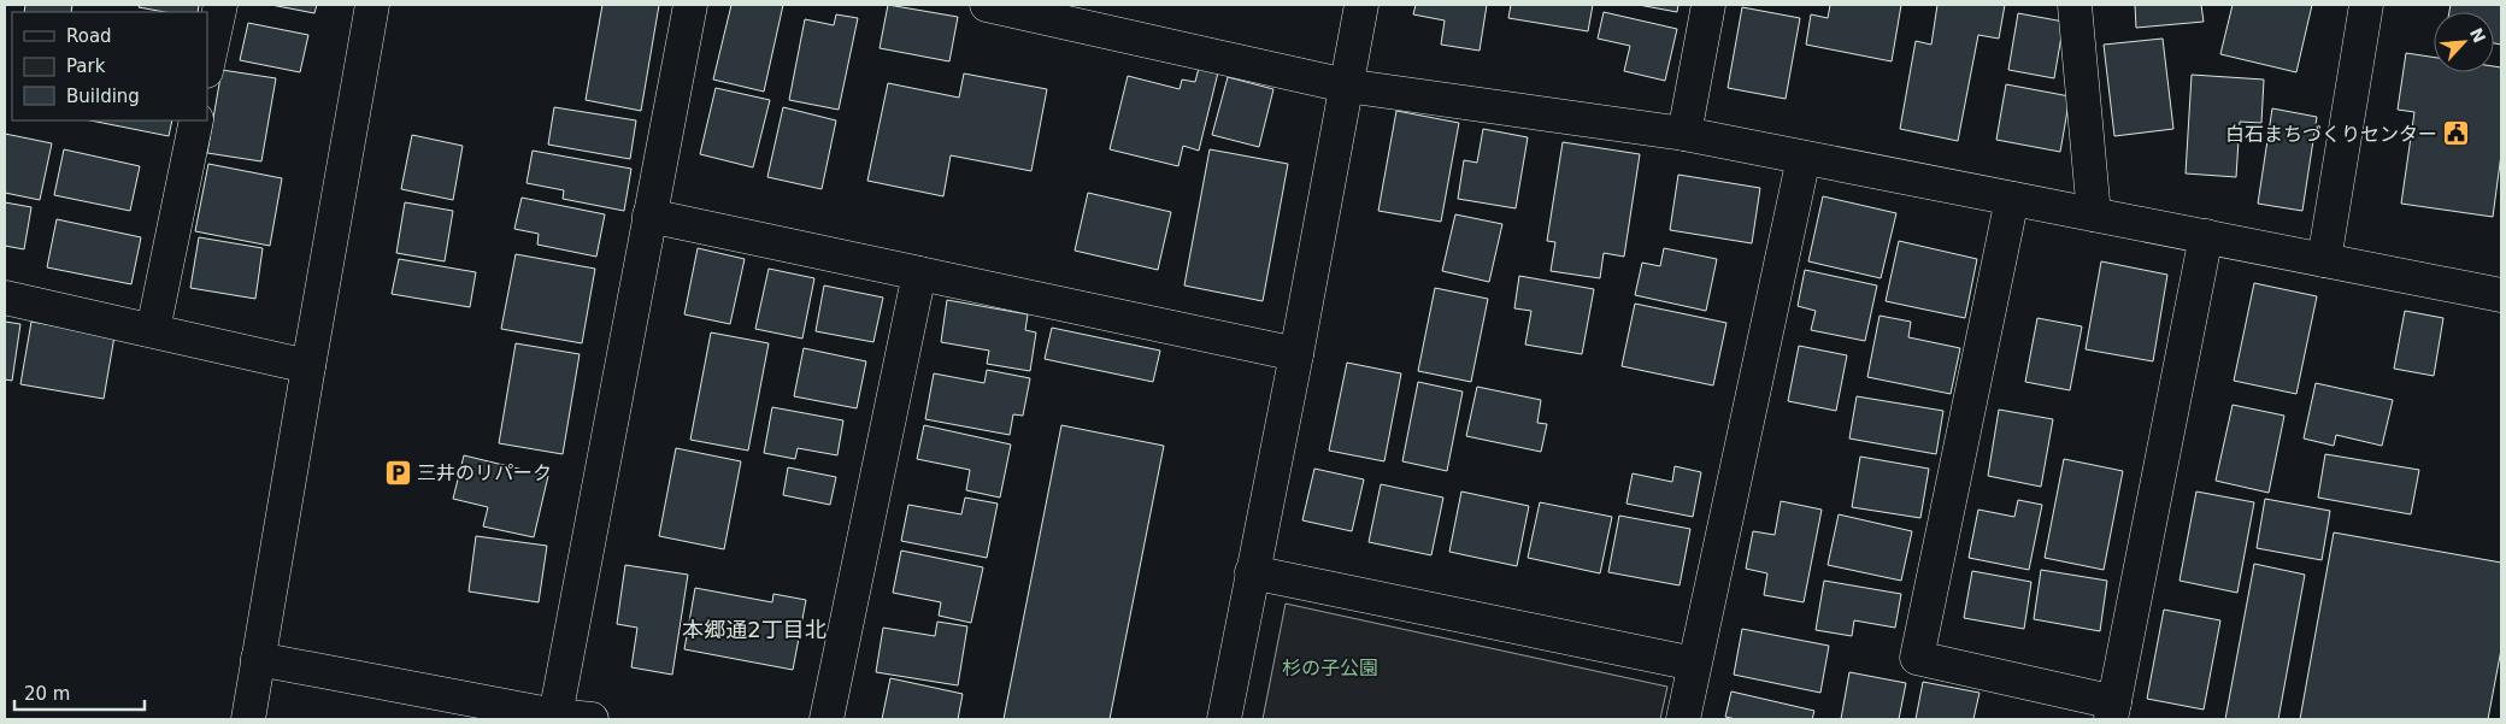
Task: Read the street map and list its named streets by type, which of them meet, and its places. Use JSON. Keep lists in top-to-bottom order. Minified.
{"districts":["本郷通2丁目北"],"parks":["杉の子公園"],"places":{"public building":["白石まちづくりセンター"],"parking":["三井のリパーク"]},"legend":["Road","Park","Building"],"scale_bar":"20 m","north":"top right"}
